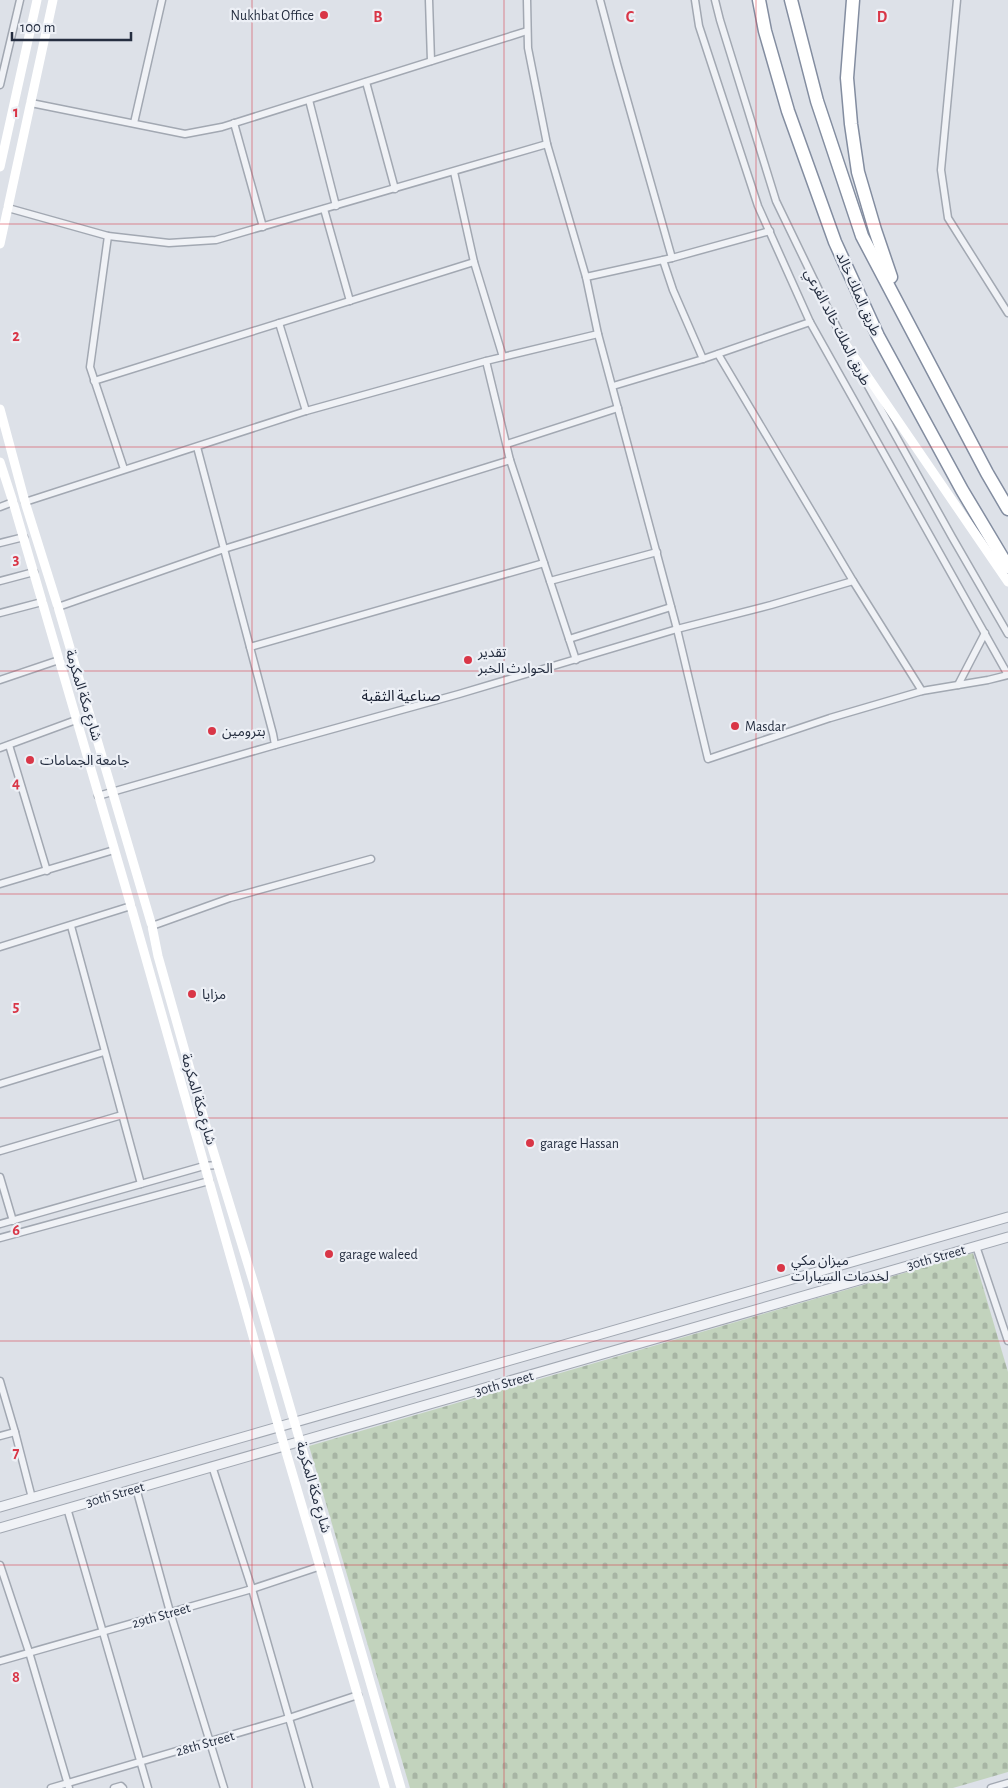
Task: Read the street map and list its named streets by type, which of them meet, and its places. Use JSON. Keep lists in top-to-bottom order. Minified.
{"streets":{"highway":["طريق الملك خالد"],"main road":["شارع مكة المكرمة"],"street":["طريق الملك خالد الفرعي","30th Street","29th Street","28th Street"]},"crossings":[["شارع مكة المكرمة","30th Street"],["شارع مكة المكرمة","29th Street"],["شارع مكة المكرمة","28th Street"]],"districts":["صناعية الثقبة"],"places":["Nukhbat Office","تقدير الحوادث الخبر","Masdar","بترومين","جامعة الجمامات","مزايا","garage Hassan","garage waleed","ميزان مكي لخدمات السيارات"],"scale_bar":"100 m","grid":{"columns":["B","C","D"],"rows":["1","2","3","4","5","6","7","8"]}}
